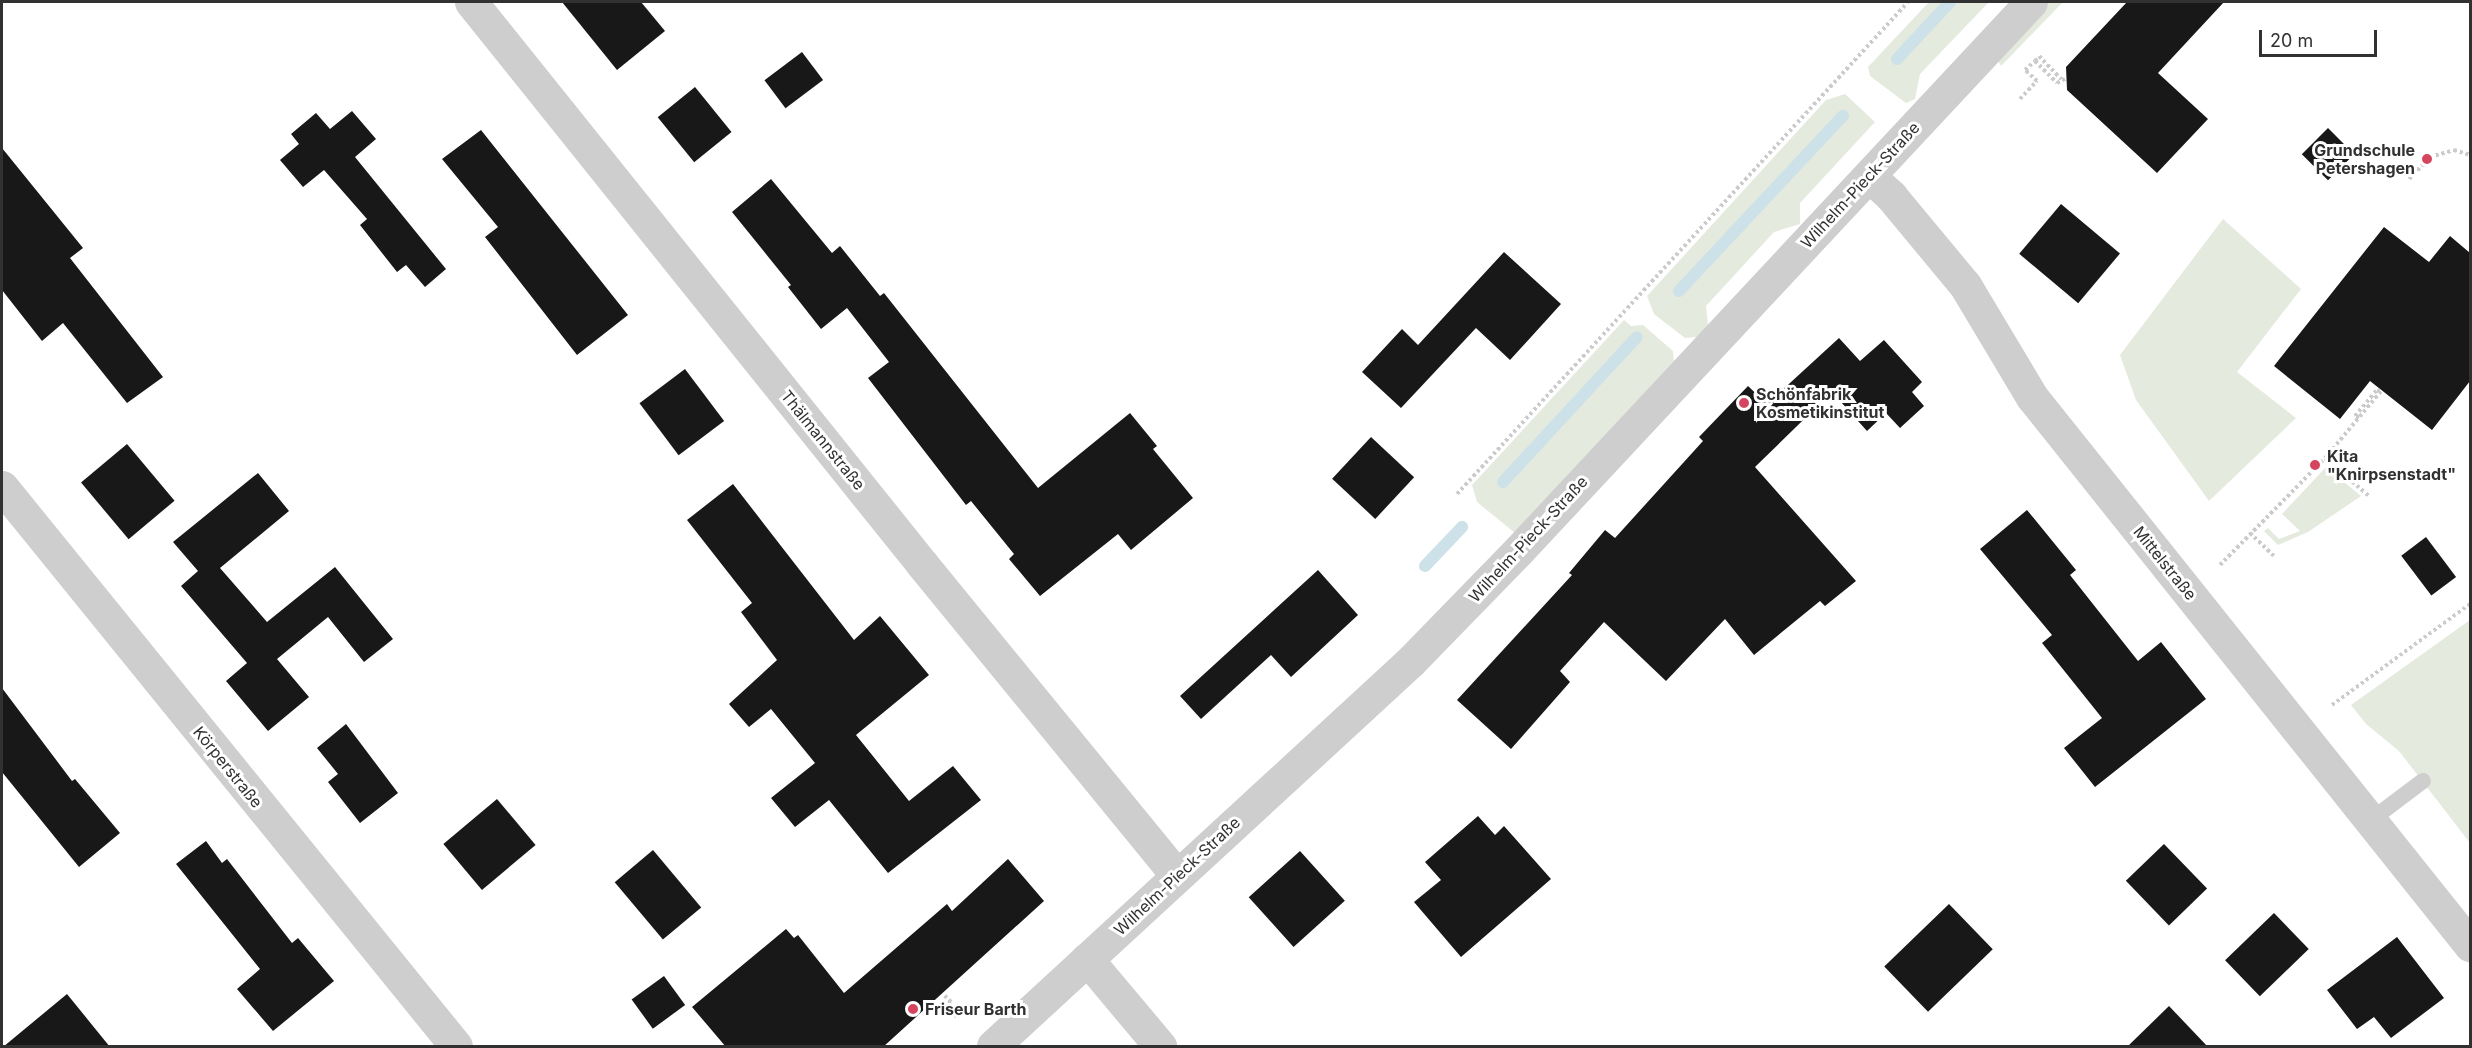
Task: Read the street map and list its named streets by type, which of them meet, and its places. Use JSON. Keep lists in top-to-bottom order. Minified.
{"streets":{"street":["Wilhelm-Pieck-Straße","Thälmannstraße","Mittelstraße","Körperstraße"]},"crossings":[["Wilhelm-Pieck-Straße","Thälmannstraße"],["Wilhelm-Pieck-Straße","Mittelstraße"]],"places":["Grundschule Petershagen","Schönfabrik Kosmetikinstitut","Kita \"Knirpsenstadt\"","Friseur Barth"],"scale_bar":"20 m"}
